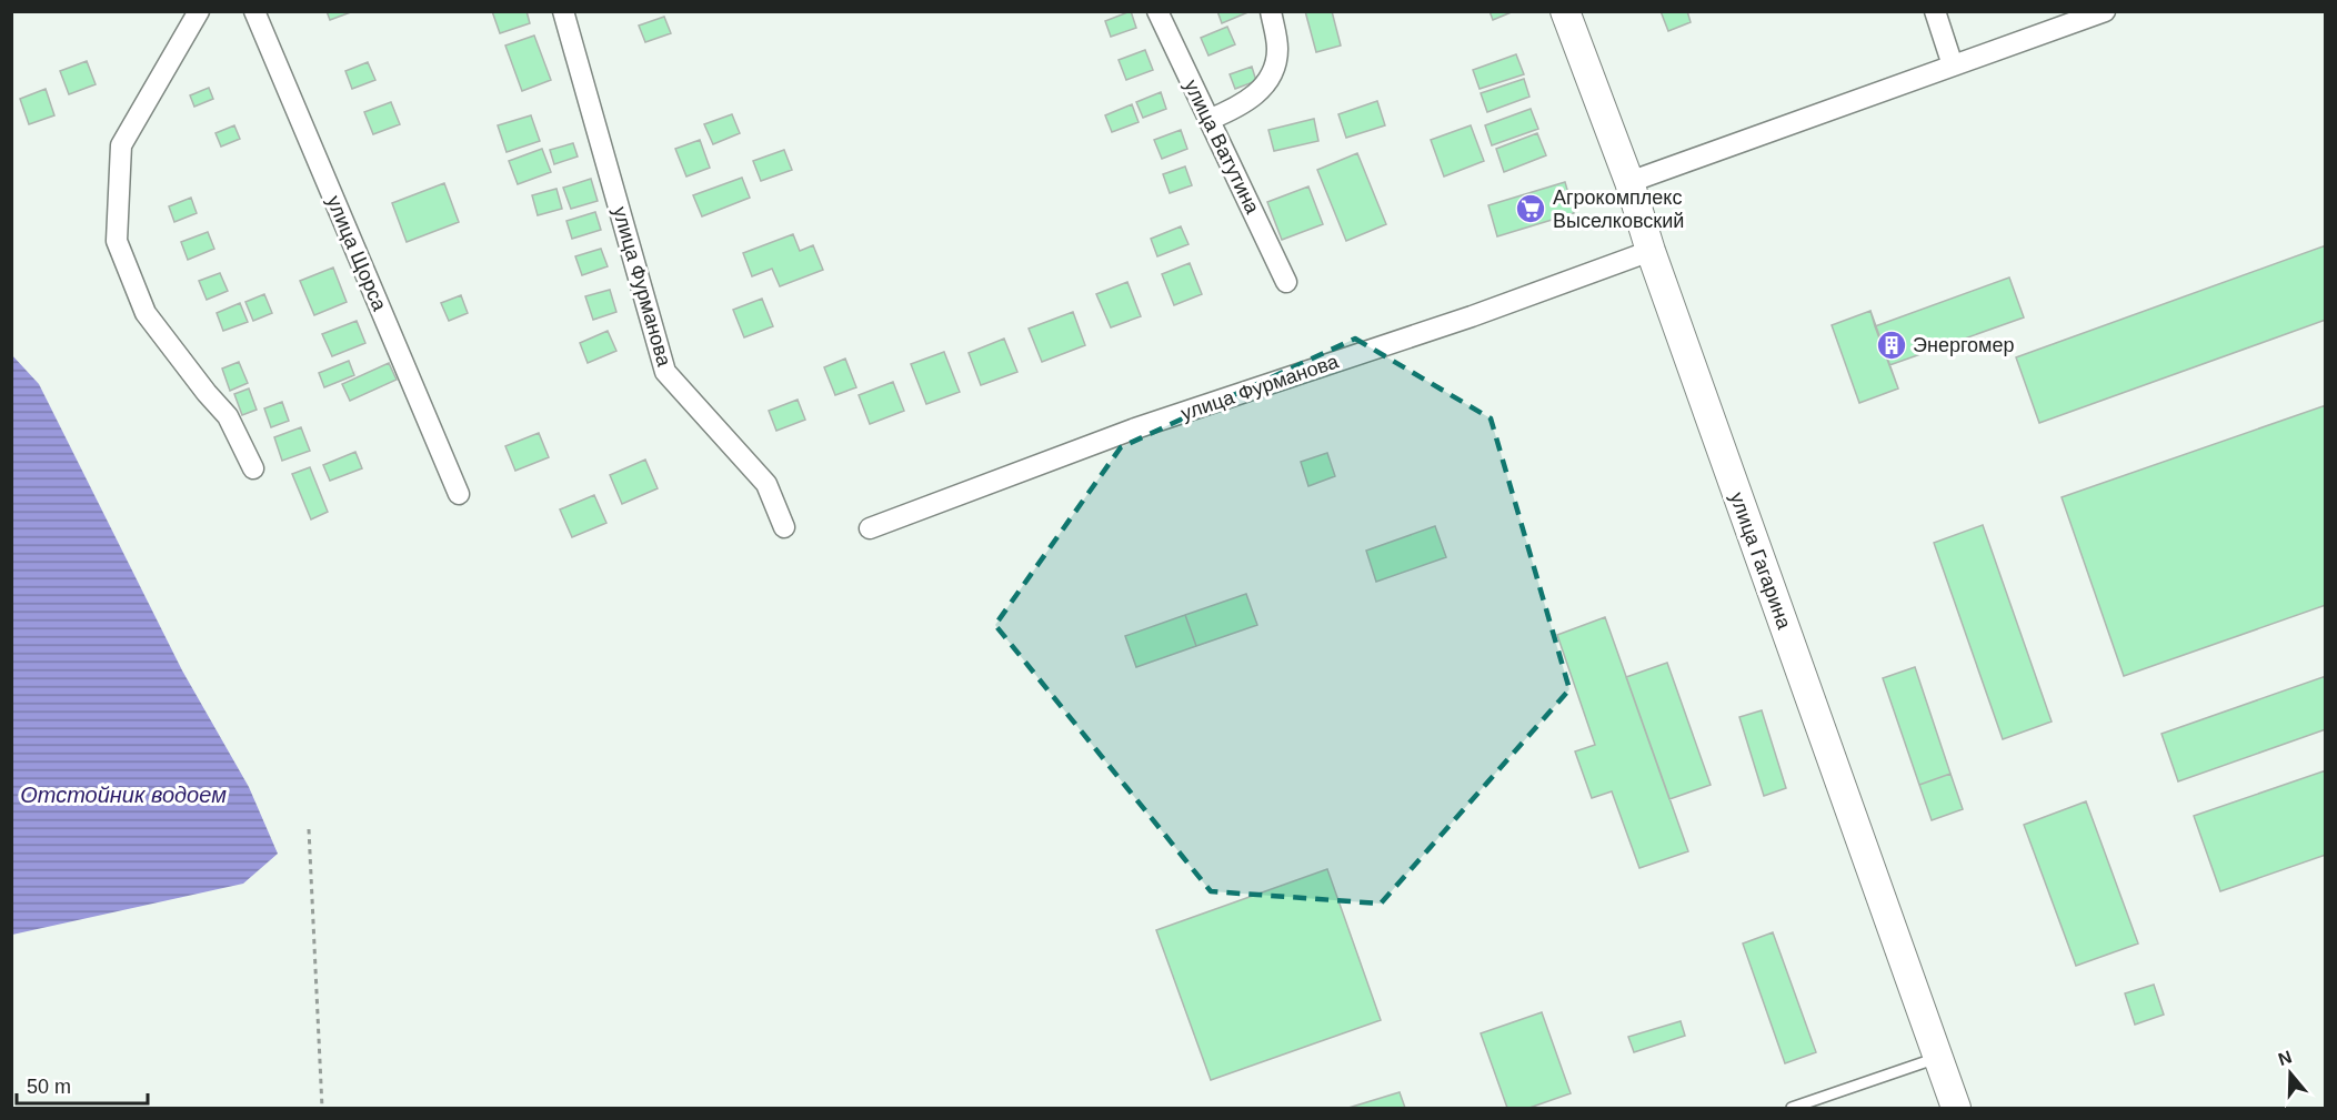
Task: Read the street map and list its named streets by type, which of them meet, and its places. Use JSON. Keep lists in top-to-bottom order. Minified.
{"streets":{"main road":["улица Гагарина"],"street":["улица Ватутина","улица Щорса","улица Фурманова"]},"crossings":[["улица Фурманова","улица Гагарина"]],"water":["Отстойник водоем"],"places":{"supermarket":["Агрокомплекс Выселковский"],"building":["Энергомер"]},"scale_bar":"50 m","north":"top"}
